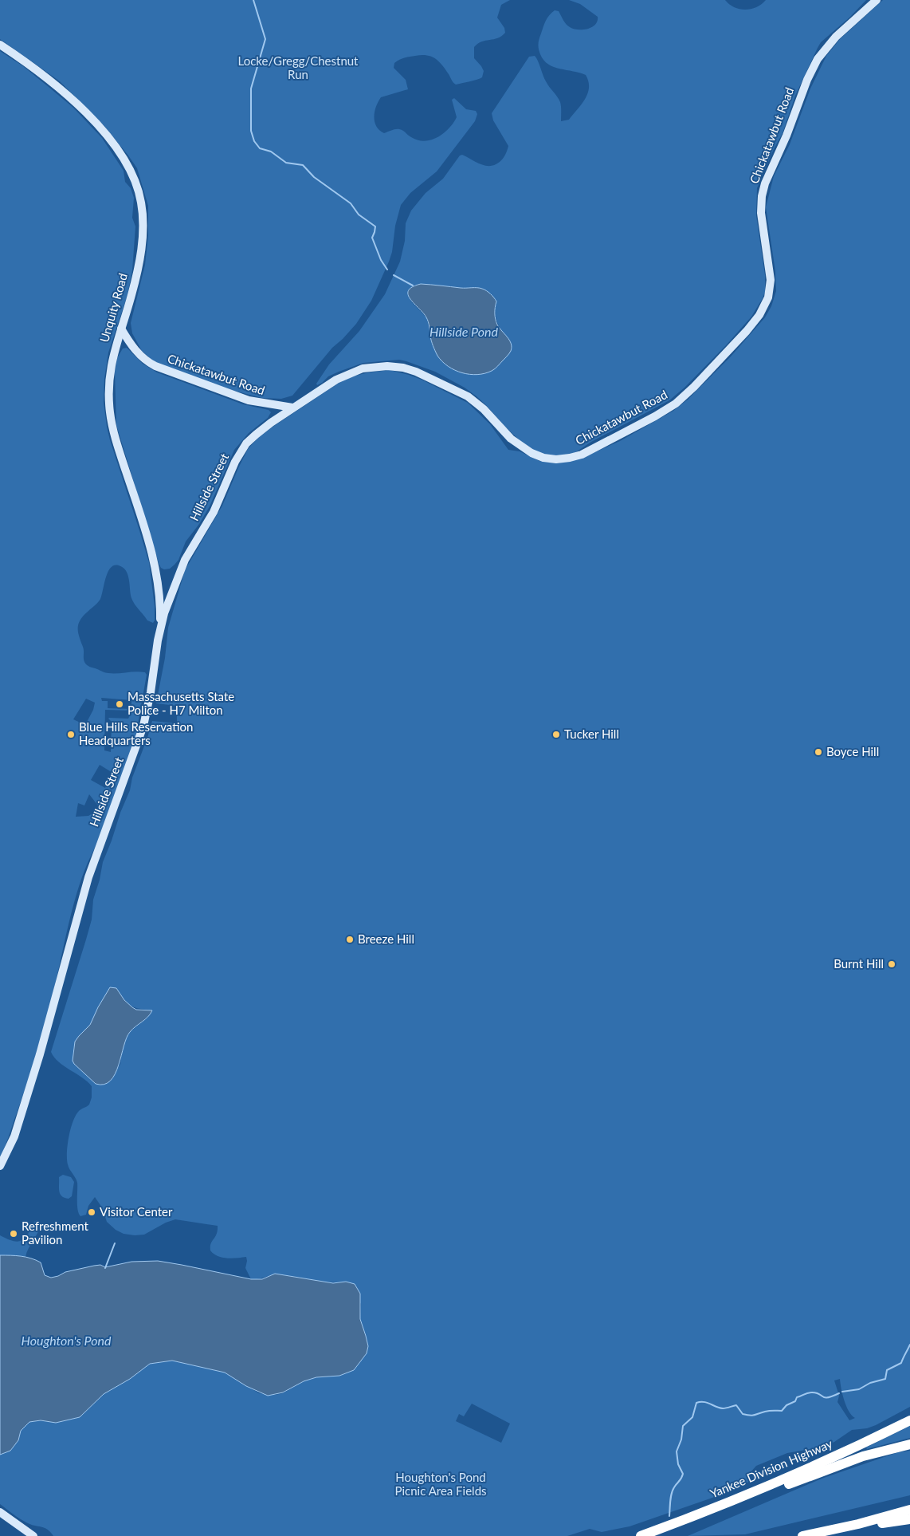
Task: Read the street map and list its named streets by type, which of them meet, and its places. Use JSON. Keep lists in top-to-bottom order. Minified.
{"streets":{"highway":["Yankee Division Highway"],"main road":["Chickatawbut Road","Unquity Road","Hillside Street"]},"crossings":[["Chickatawbut Road","Unquity Road"],["Chickatawbut Road","Hillside Street"],["Unquity Road","Hillside Street"]],"water":["Hillside Pond","Houghton's Pond"],"parks":["Locke/Gregg/Chestnut Run","Houghton's Pond Picnic Area Fields"],"places":["Massachusetts State Police - H7 Milton","Blue Hills Reservation Headquarters","Tucker Hill","Boyce Hill","Breeze Hill","Burnt Hill","Visitor Center","Refreshment Pavilion"]}
